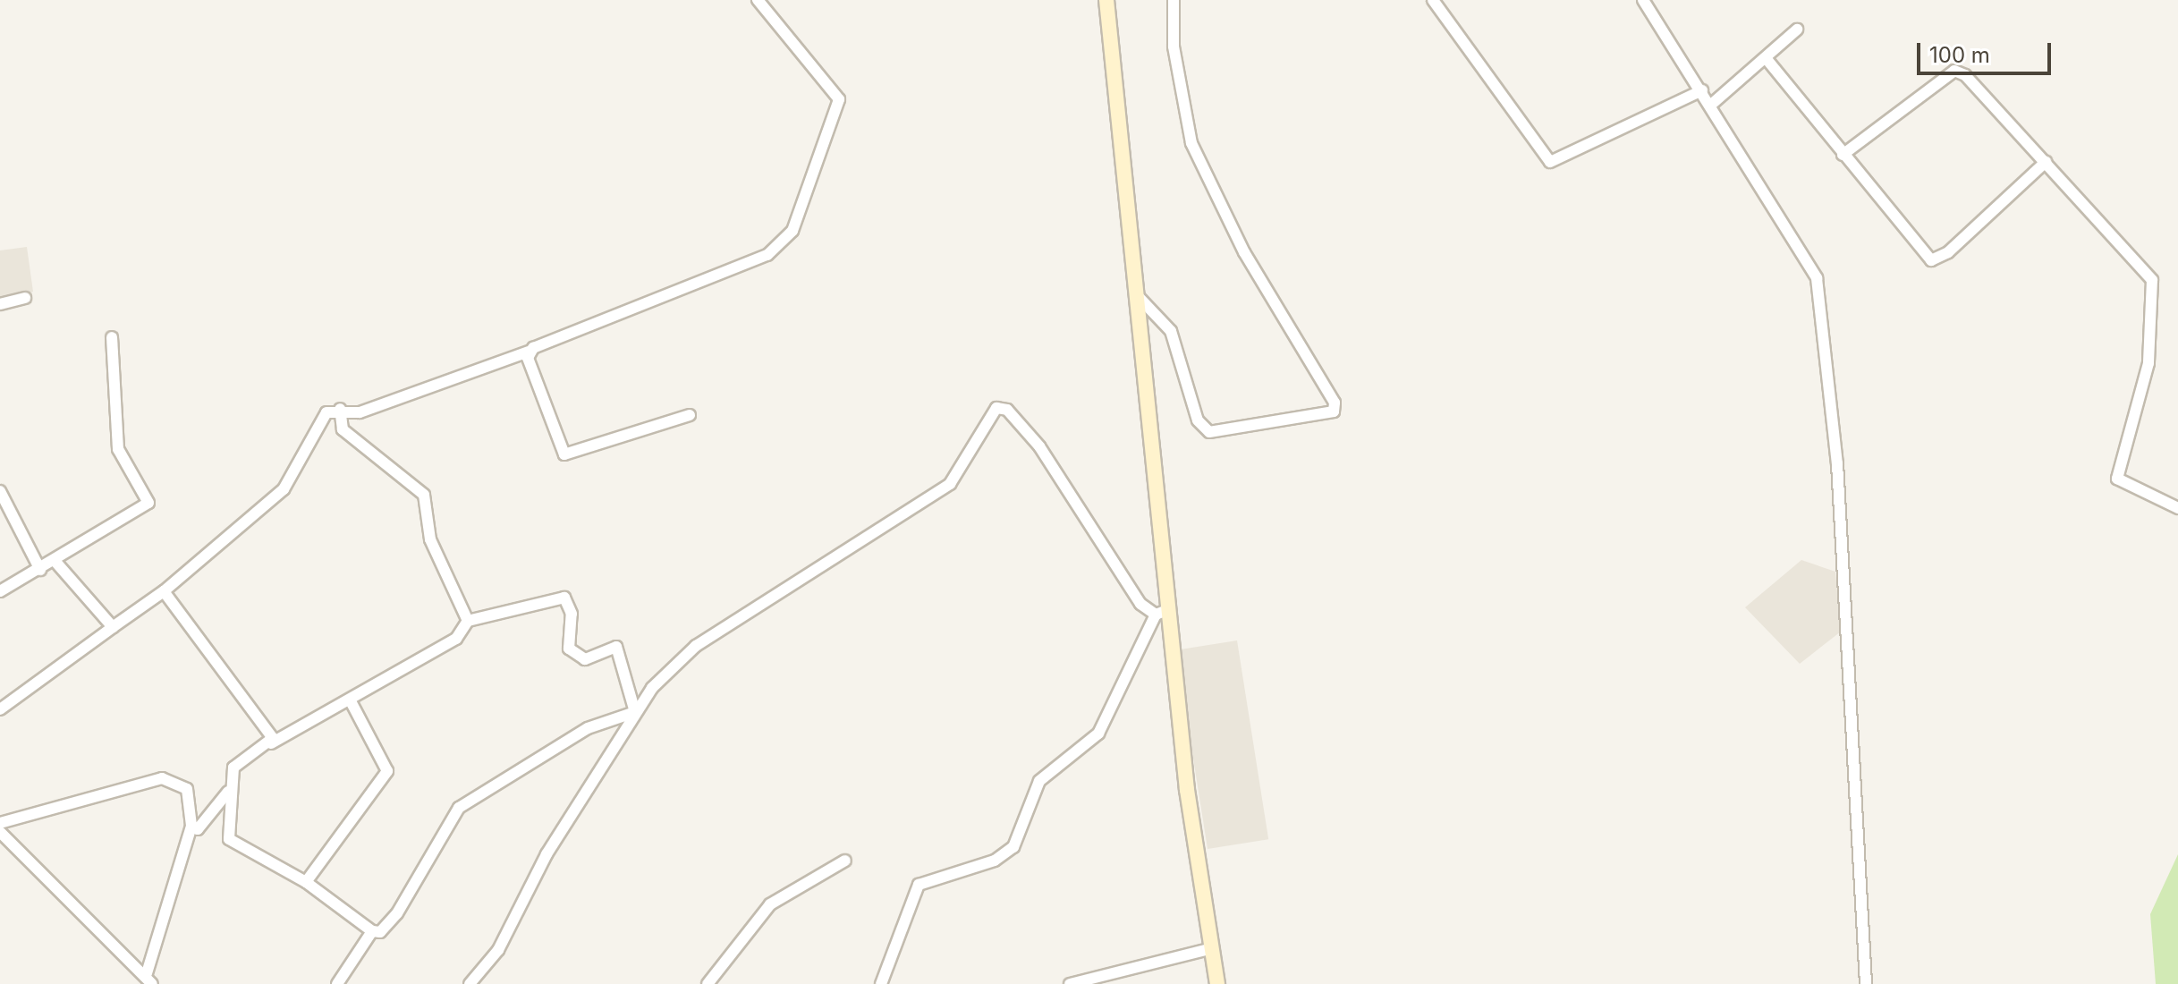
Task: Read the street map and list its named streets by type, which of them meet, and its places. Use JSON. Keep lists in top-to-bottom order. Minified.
{"scale_bar":"100 m"}
